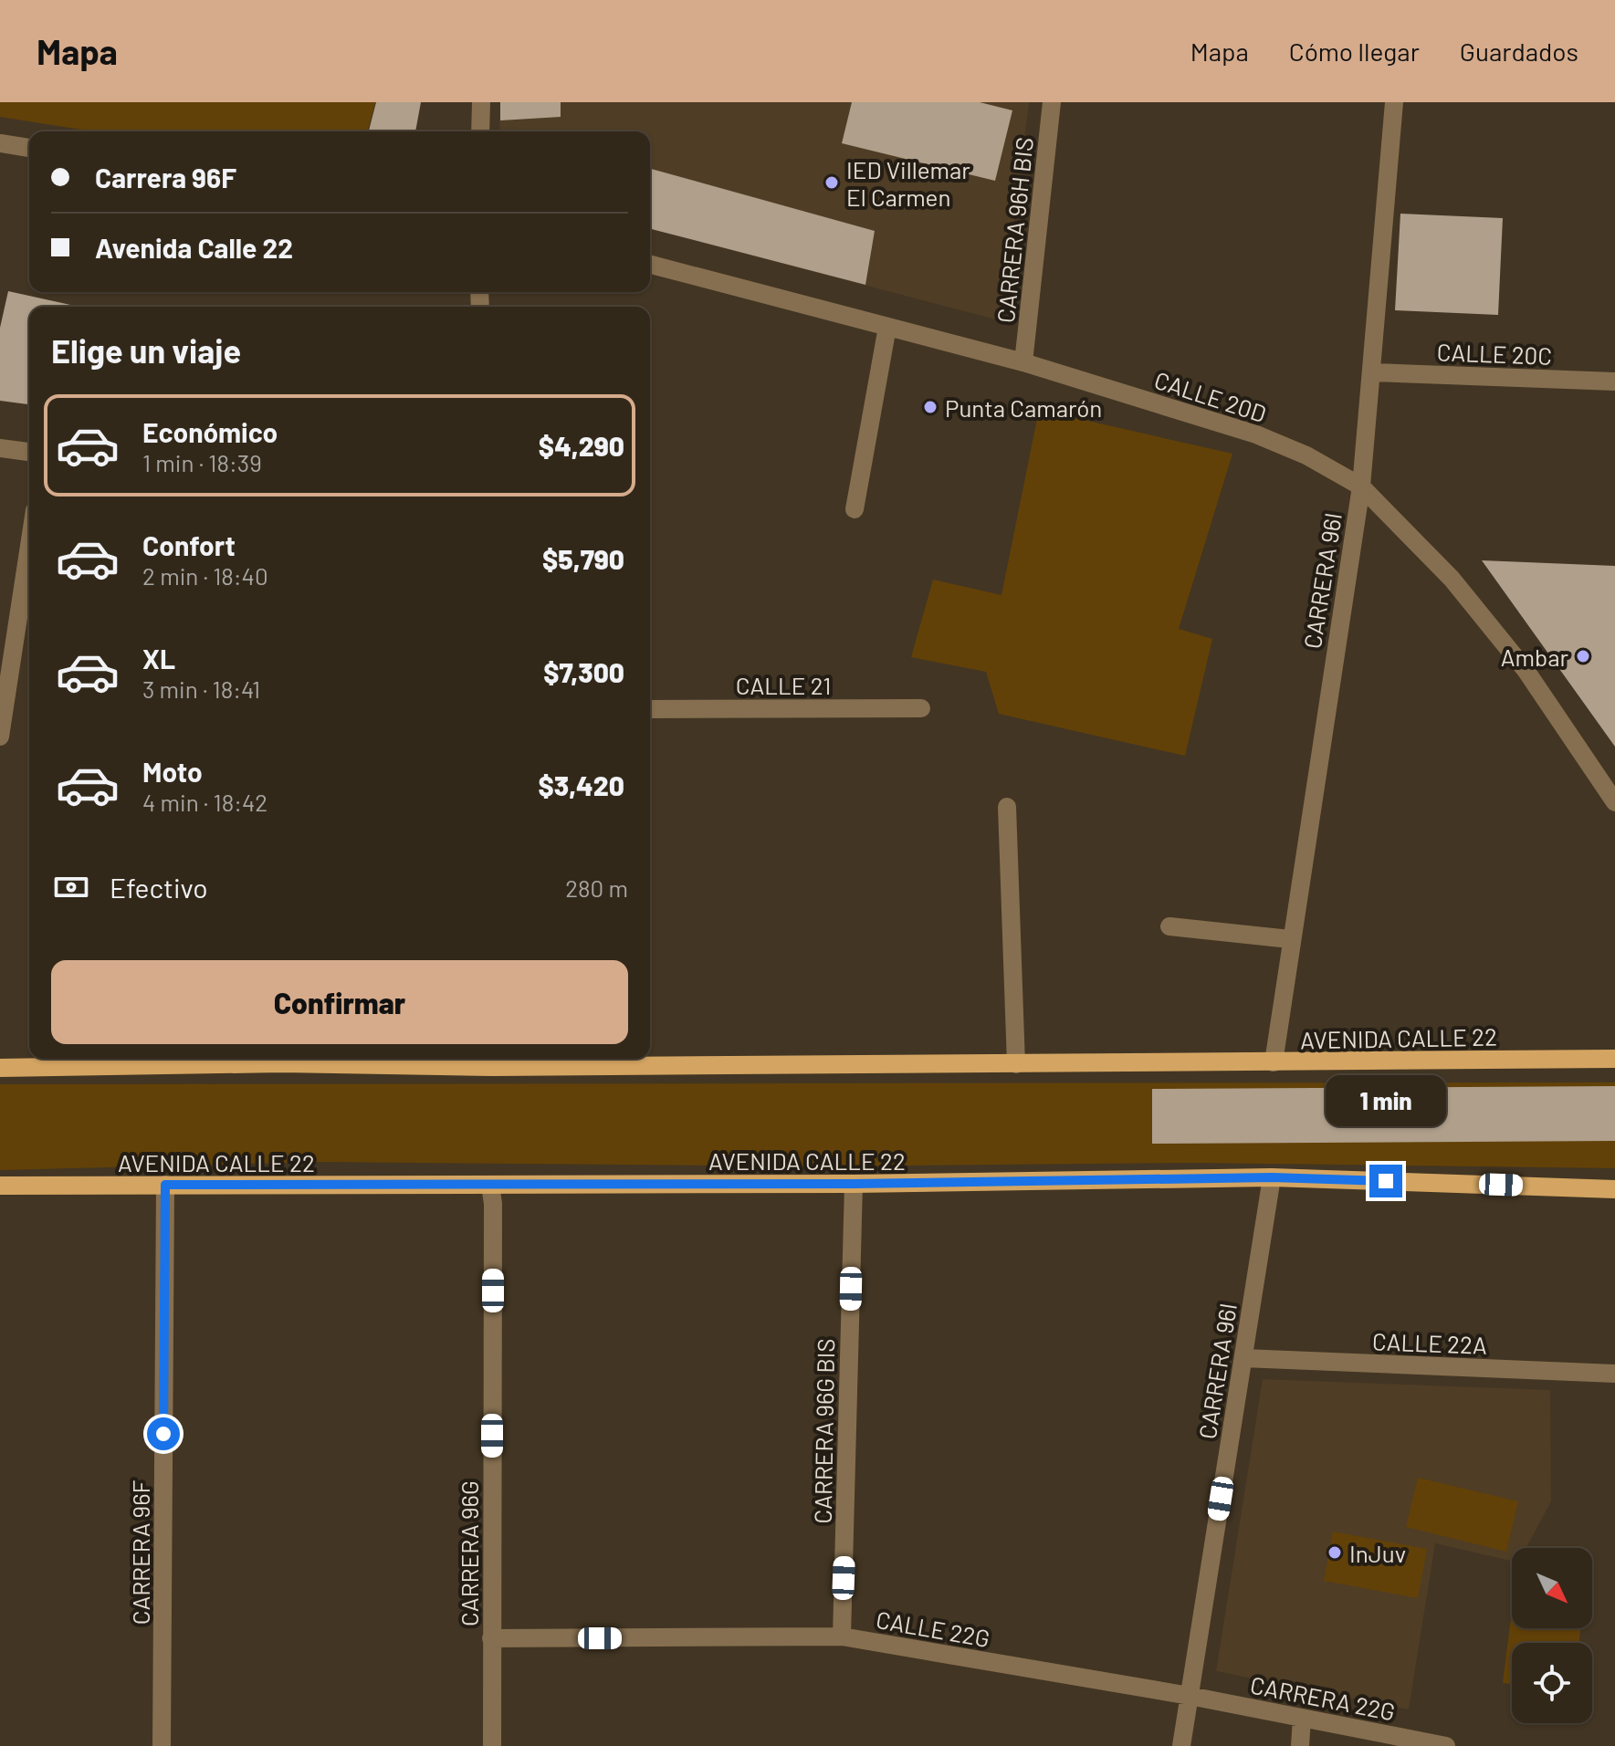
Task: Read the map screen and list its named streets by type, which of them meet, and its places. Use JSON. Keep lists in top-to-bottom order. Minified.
{"streets":{"main road":["AVENIDA CALLE 22"],"street":["CARRERA 96H BIS","CALLE 20C","CALLE 20D","CARRERA 96I","CALLE 21","CALLE 22A","CARRERA 96G BIS","CARRERA 96F","CARRERA 96G","CALLE 22G","CARRERA 22G"]},"crossings":[["CARRERA 96H BIS","CALLE 20D"],["CALLE 20C","CARRERA 96I"],["CALLE 20D","CARRERA 96I"],["CARRERA 96I","AVENIDA CALLE 22"],["CARRERA 96I","CALLE 22A"],["CARRERA 96I","CALLE 22G"],["CARRERA 96I","CARRERA 22G"],["AVENIDA CALLE 22","CARRERA 96G BIS"],["AVENIDA CALLE 22","CARRERA 96F"],["AVENIDA CALLE 22","CARRERA 96G"],["CARRERA 96G BIS","CALLE 22G"],["CARRERA 96G","CALLE 22G"],["CALLE 22G","CARRERA 22G"]],"places":["IED Villemar El Carmen","Punta Camarón","Ambar","InJuv"],"north":"bottom right","page":{"header":"Mapa","nav":["Mapa","Cómo llegar","Guardados"],"banner":["Carrera 96F","Avenida Calle 22"],"heading":"Elige un viaje","list":[{"name":"Económico","note":"1 min · 18:39","value":"$4,290"},{"name":"Confort","note":"2 min · 18:40","value":"$5,790"},{"name":"XL","note":"3 min · 18:41","value":"$7,300"},{"name":"Moto","note":"4 min · 18:42","value":"$3,420"}],"pay":["Efectivo","280 m"],"buttons":"Confirmar","bubble":"1 min"}}
